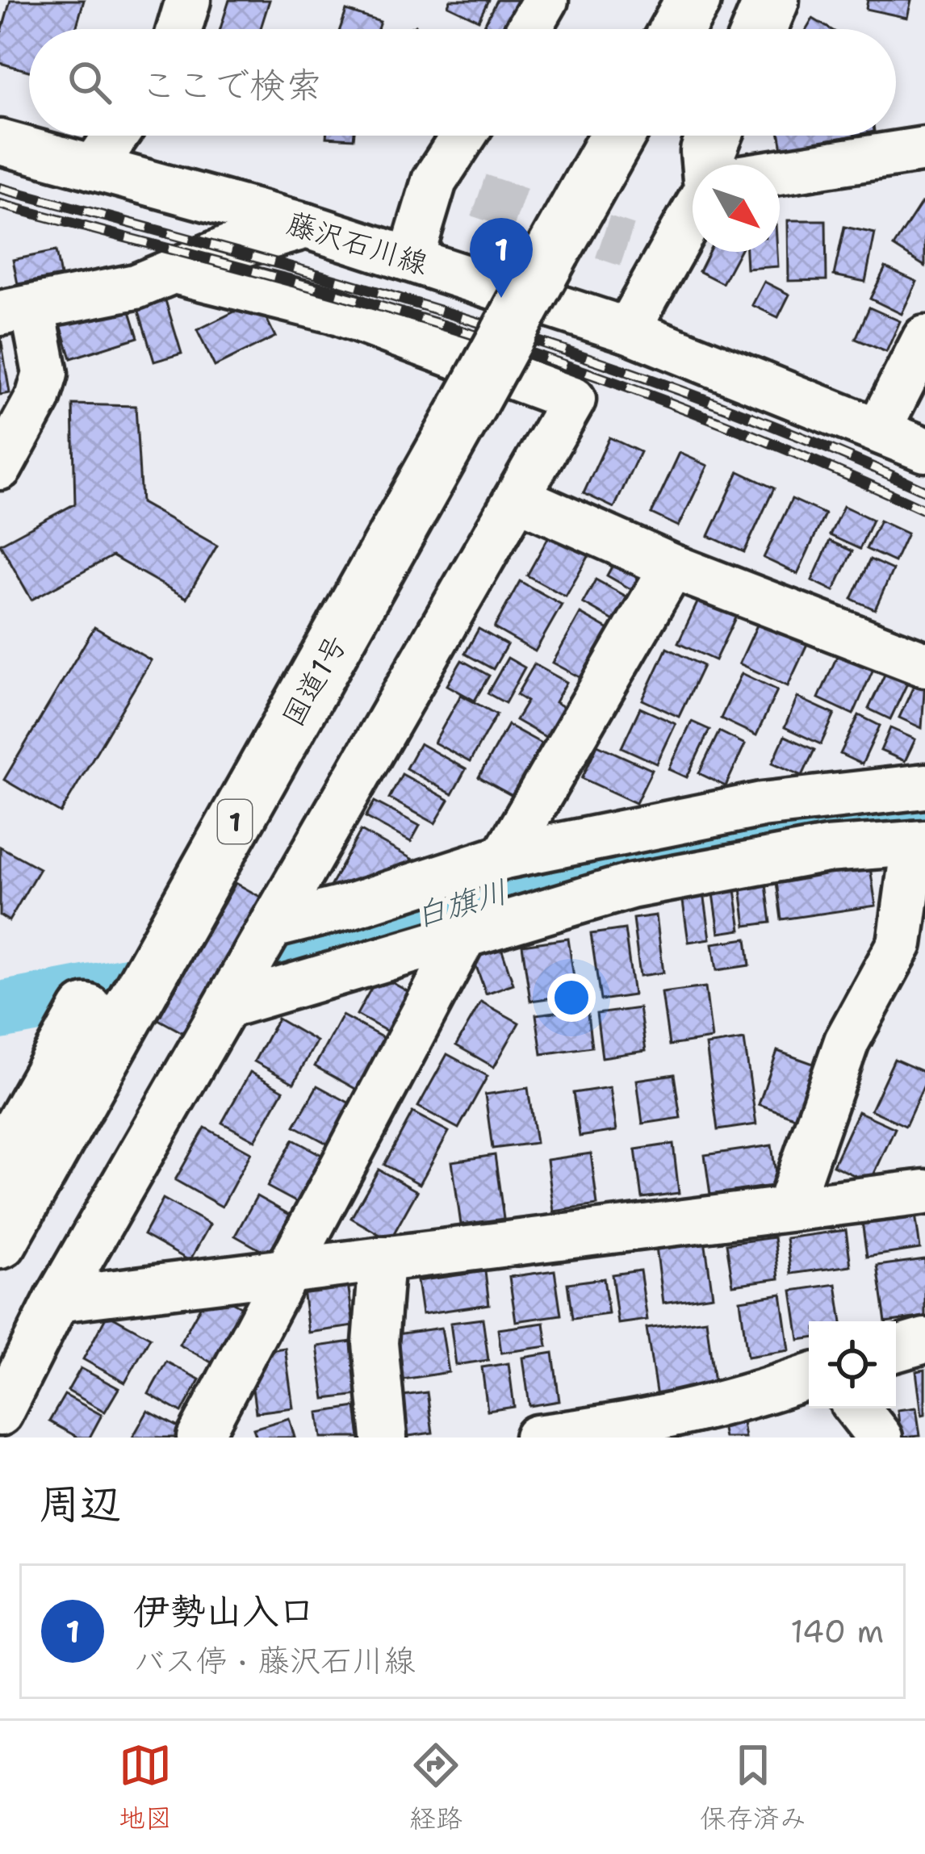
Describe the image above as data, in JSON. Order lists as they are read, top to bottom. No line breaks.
{"streets":{"highway":["国道1号","1"],"street":["藤沢石川線"]},"water":["白旗川"],"north":"bottom right","page":{"search":"ここで検索","pins":"1","heading":"周辺","list":[{"mark":"1","name":"伊勢山入口","note":"バス停 · 藤沢石川線","value":"140 m"}],"nav":["地図","経路","保存済み"]}}
